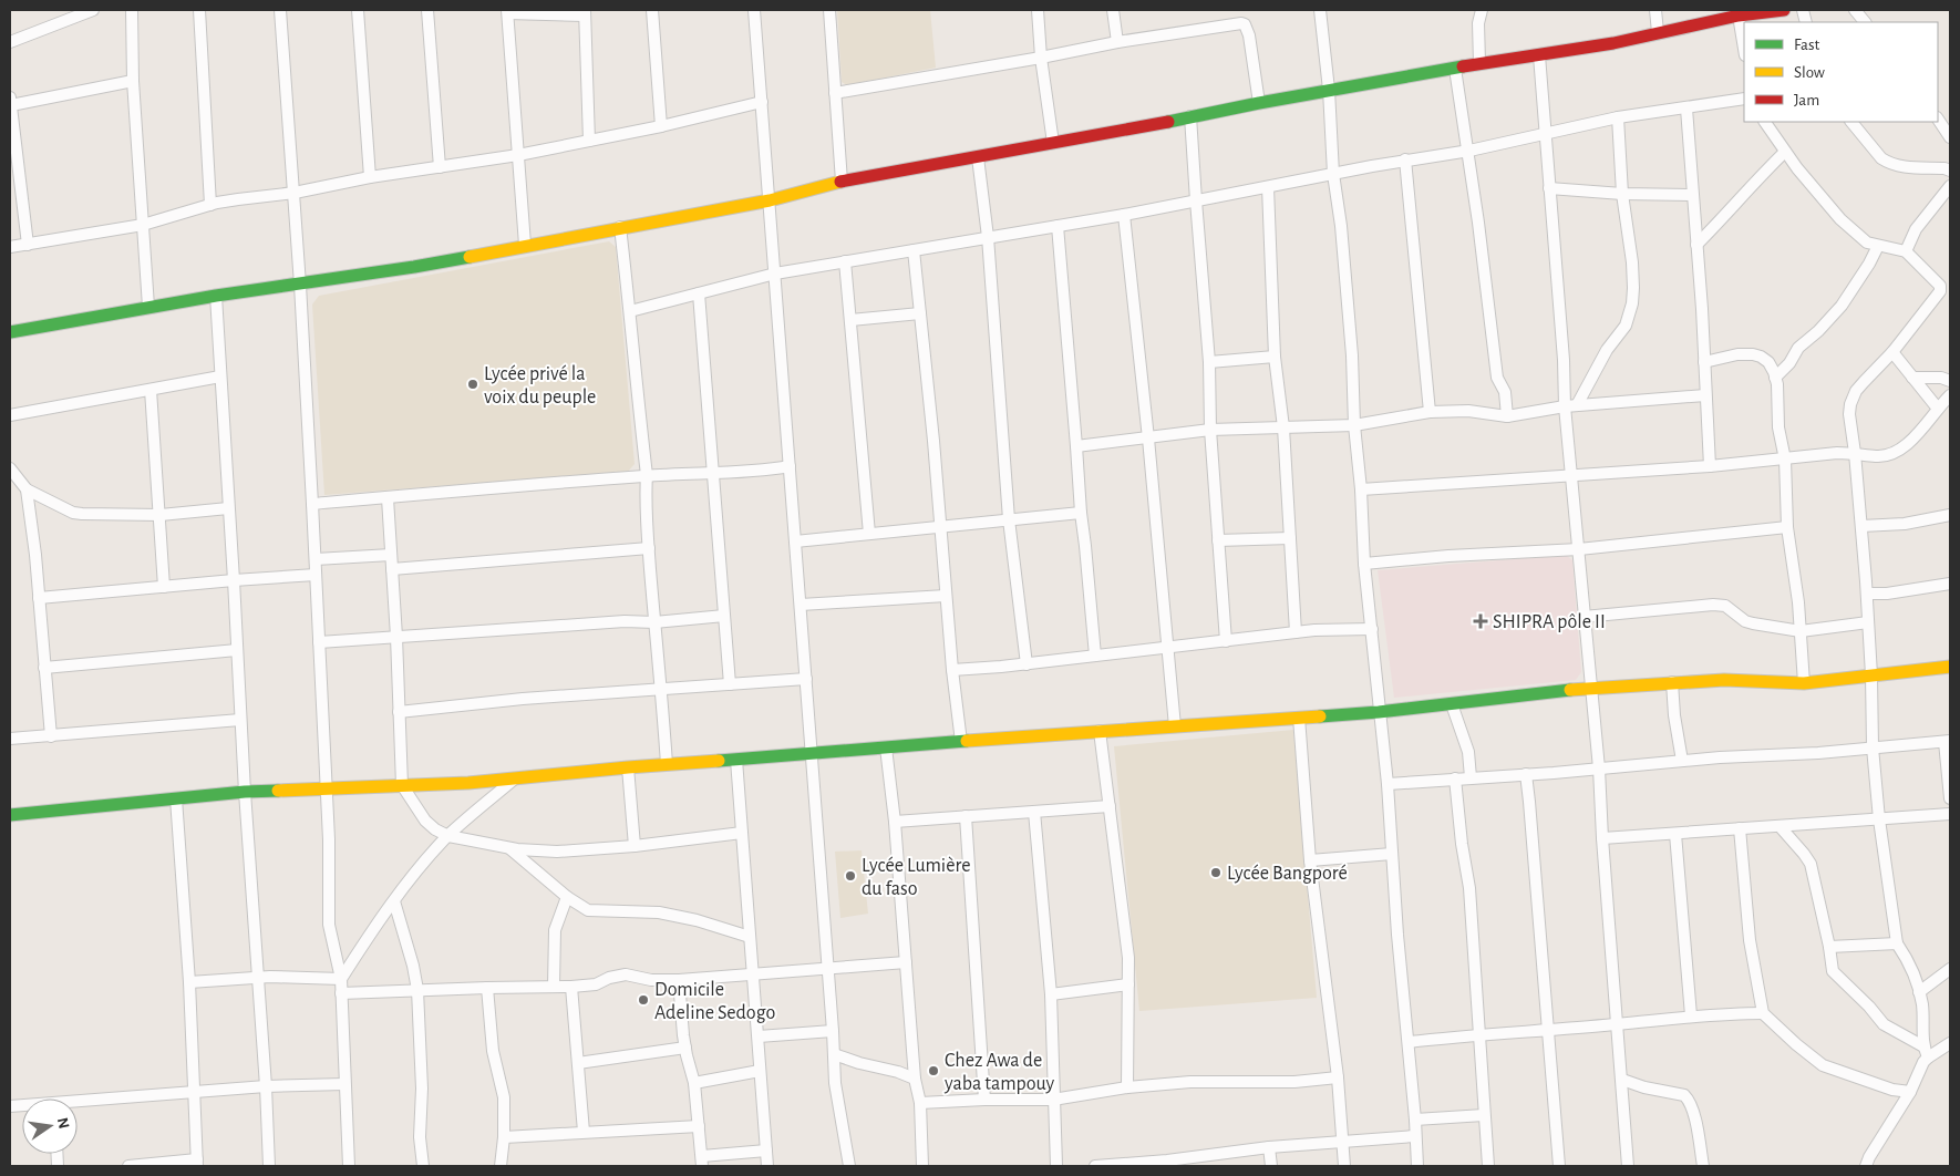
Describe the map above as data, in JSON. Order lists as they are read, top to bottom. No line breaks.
{"places":{"other":["Lycée privé la voix du peuple","Lycée Bangporé","Lycée Lumière du faso","Domicile Adeline Sedogo","Chez Awa de yaba tampouy"],"health":["SHIPRA pôle II"]},"legend":["Fast","Slow","Jam"],"north":"right"}
